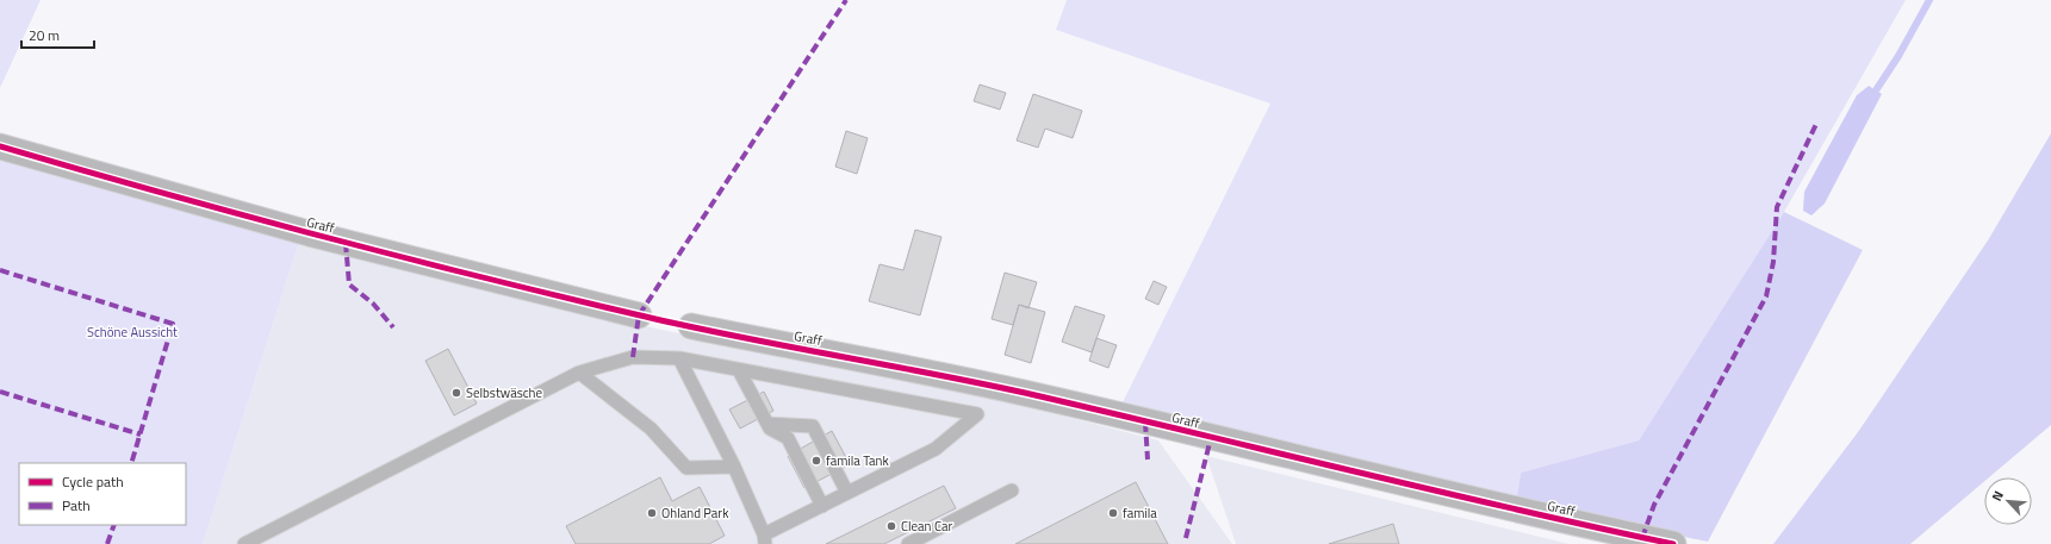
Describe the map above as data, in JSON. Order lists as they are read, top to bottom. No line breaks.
{"streets":{"street":["Graff"]},"parks":["Schöne Aussicht"],"places":["Selbstwäsche","famila Tank","Ohland Park","famila","Clean Car"],"legend":["Cycle path","Path"],"scale_bar":"20 m","north":"top left"}
